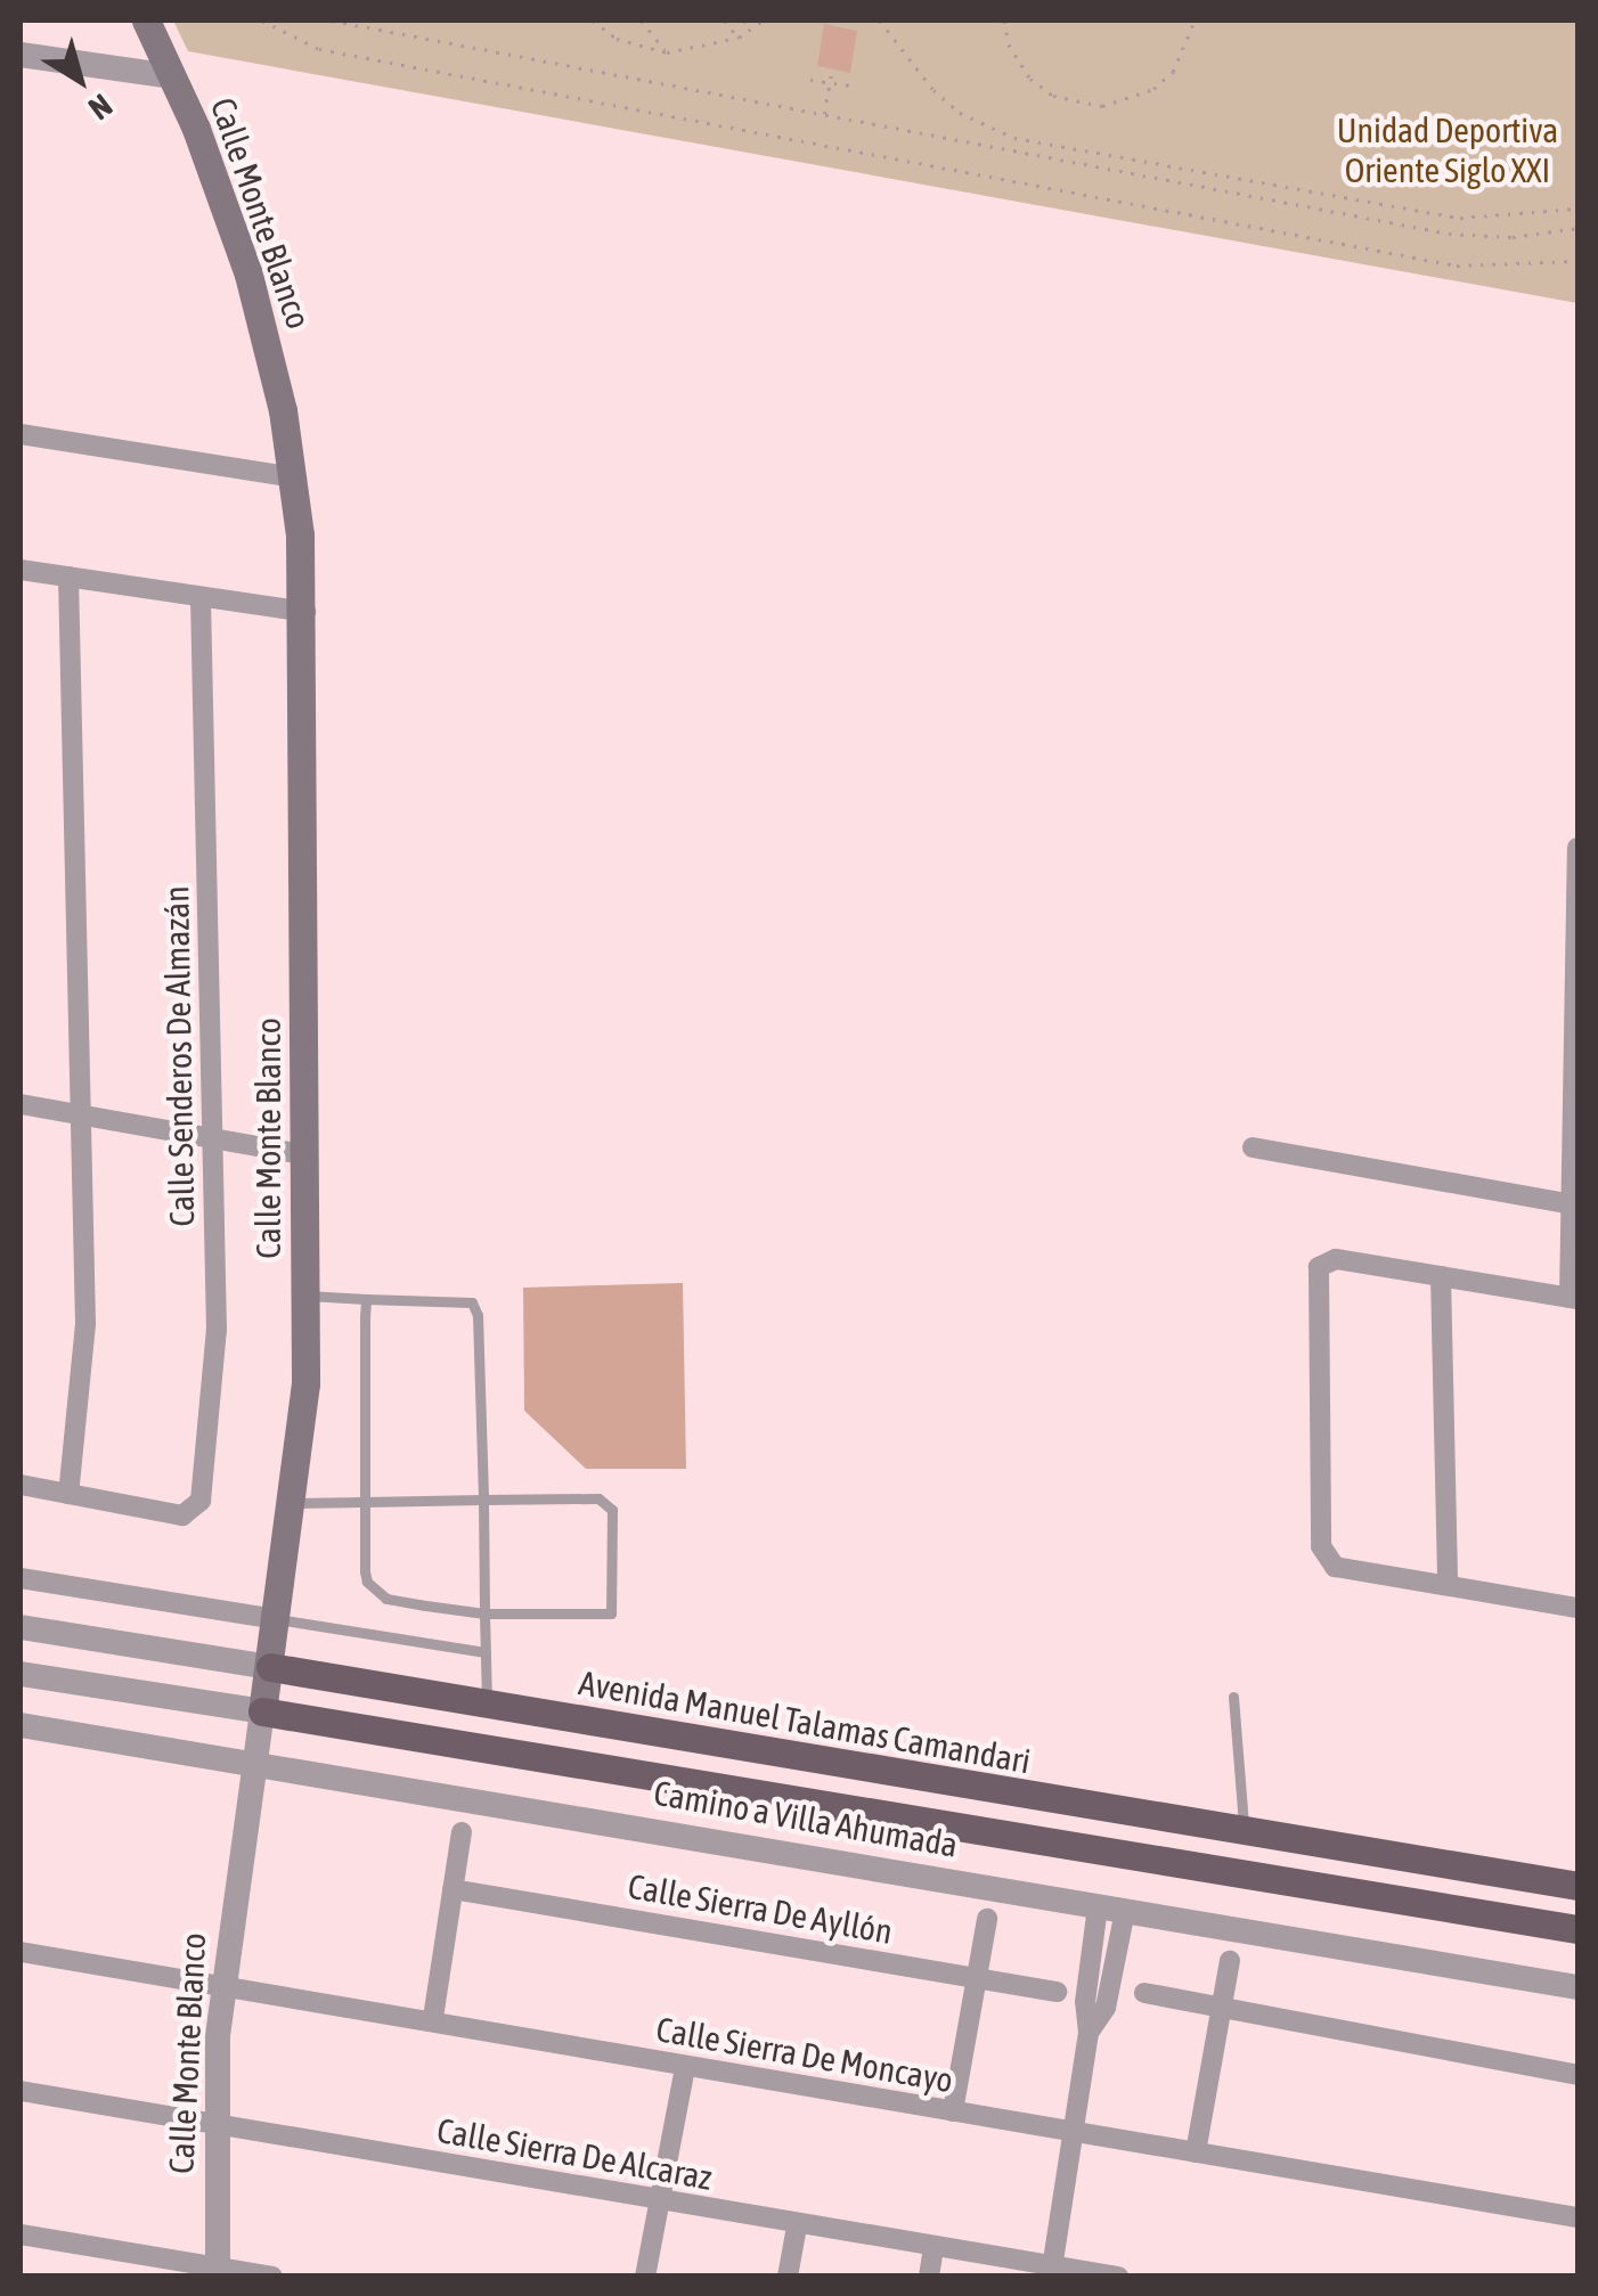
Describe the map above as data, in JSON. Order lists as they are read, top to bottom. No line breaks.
{"streets":{"main road":["Calle Monte Blanco","Avenida Manuel Talamas Camandari"],"street":["Calle Senderos De Almazán","Camino a Villa Ahumada","Calle Sierra De Ayllón","Calle Sierra De Moncayo","Calle Sierra De Alcaraz"]},"crossings":[["Calle Monte Blanco","Avenida Manuel Talamas Camandari"],["Calle Monte Blanco","Camino a Villa Ahumada"],["Calle Monte Blanco","Calle Sierra De Moncayo"],["Calle Monte Blanco","Calle Sierra De Alcaraz"]],"parks":["Unidad Deportiva Oriente Siglo XXI"],"north":"bottom right"}
